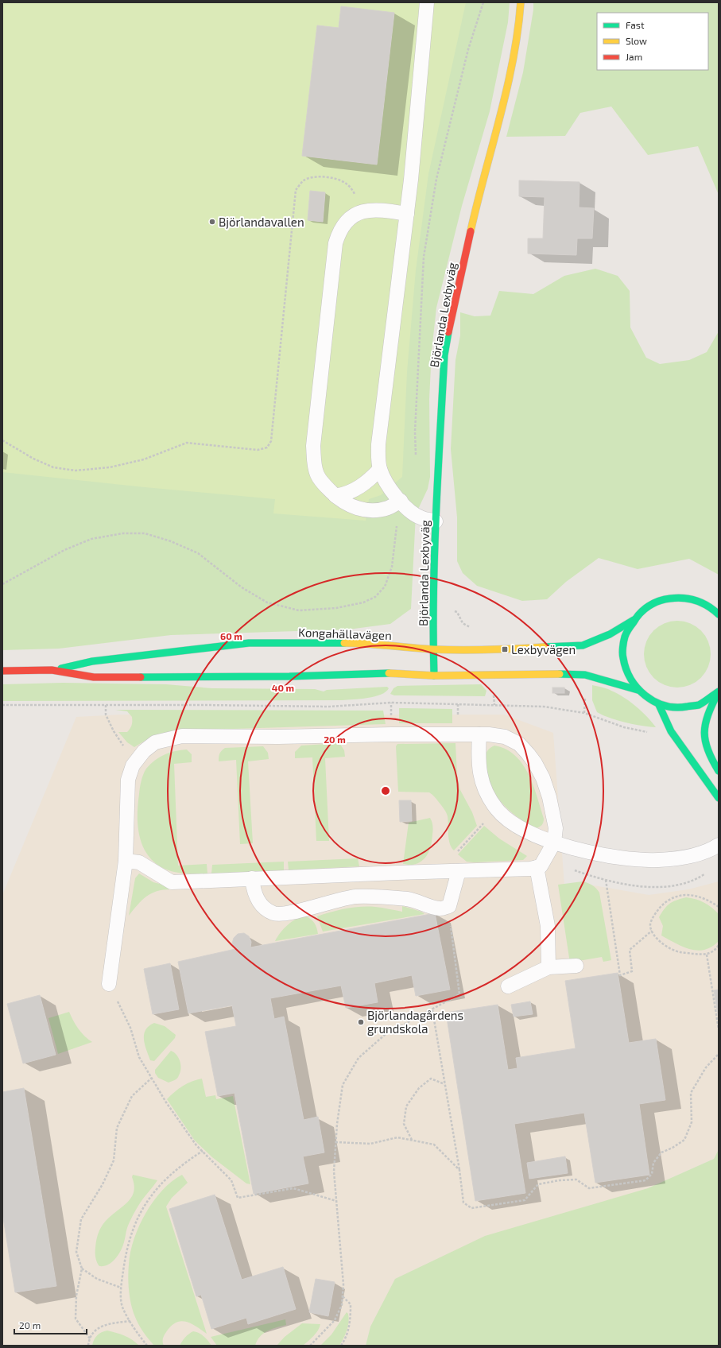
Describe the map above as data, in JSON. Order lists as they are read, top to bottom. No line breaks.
{"streets":{"street":["Björlanda Lexbyväg","Kongahällavägen"]},"crossings":[["Björlanda Lexbyväg","Kongahällavägen"]],"places":{"other":["Björlandavallen","Björlandagårdens grundskola"],"transit":["Lexbyvägen"]},"legend":["Fast","Slow","Jam"],"scale_bar":"20 m","rings":["60 m","40 m","20 m"]}
